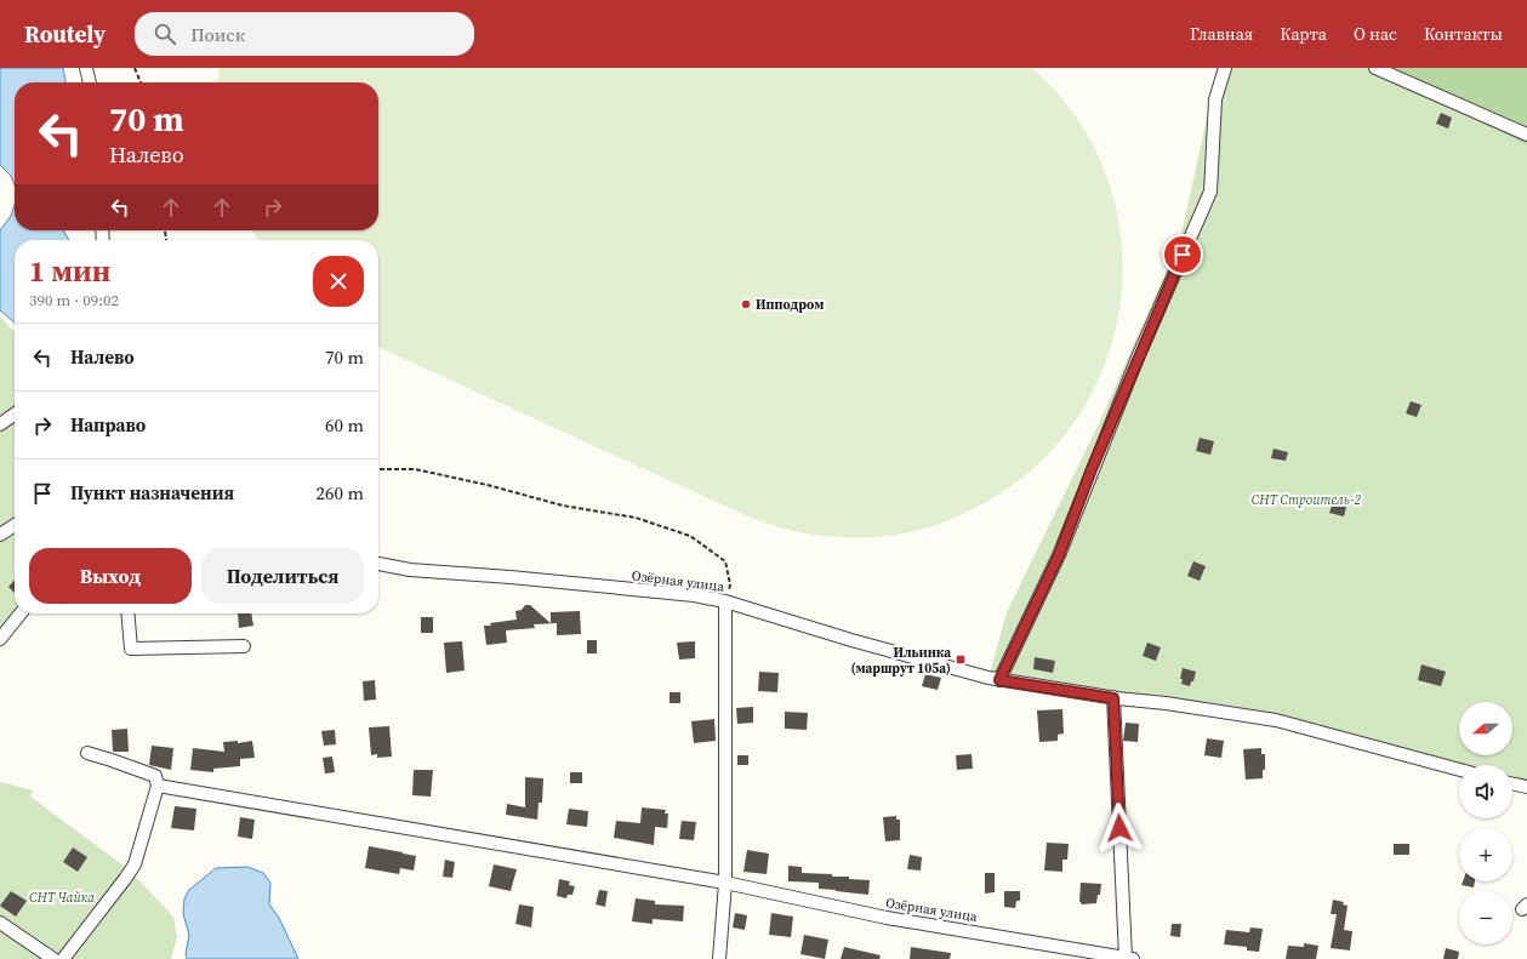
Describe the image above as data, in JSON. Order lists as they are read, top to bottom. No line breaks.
{"streets":{"street":["Озёрная улица"]},"parks":["СНТ Строитель-2","СНТ Чайка"],"places":{"other":["Ипподром"],"transit":["Ильинка (маршрут 105а)"]},"north":"left","page":{"header":"Routely","search":"Поиск","nav":["Главная","Карта","О нас","Контакты"],"turn":["70 m","Налево"],"heading":["1 мин","390 m · 09:02"],"list":[{"name":"Налево","value":"70 m"},{"name":"Направо","value":"60 m"},{"name":"Пункт назначения","value":"260 m"}],"buttons":["Выход","Поделиться"],"map_buttons":["+","−"]}}
